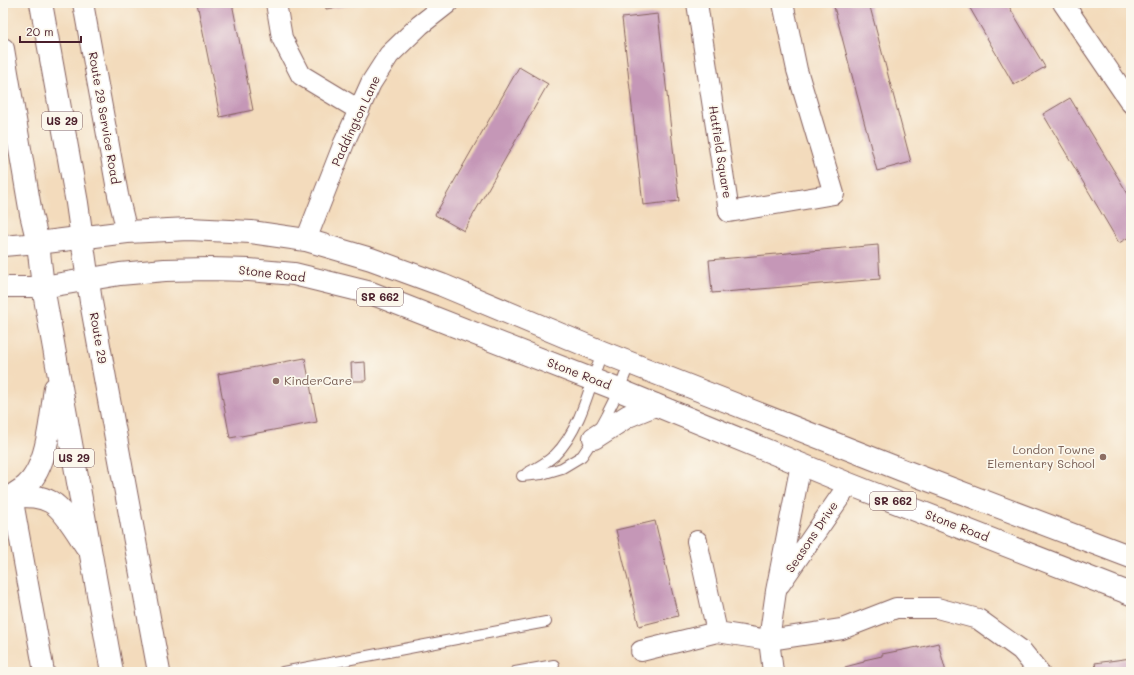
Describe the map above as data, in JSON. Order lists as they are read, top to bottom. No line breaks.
{"streets":{"main road":["US 29","Stone Road","SR 662","Route 29"],"street":["Route 29 Service Road","Paddington Lane","Hatfield Square","Seasons Drive"]},"crossings":[["Route 29 Service Road","SR 662"],["US 29","Stone Road"],["US 29","SR 662"],["Paddington Lane","SR 662"],["Stone Road","Route 29"],["Stone Road","Seasons Drive"],["SR 662","Route 29"]],"places":["KinderCare","London Towne Elementary School"],"scale_bar":"20 m"}
